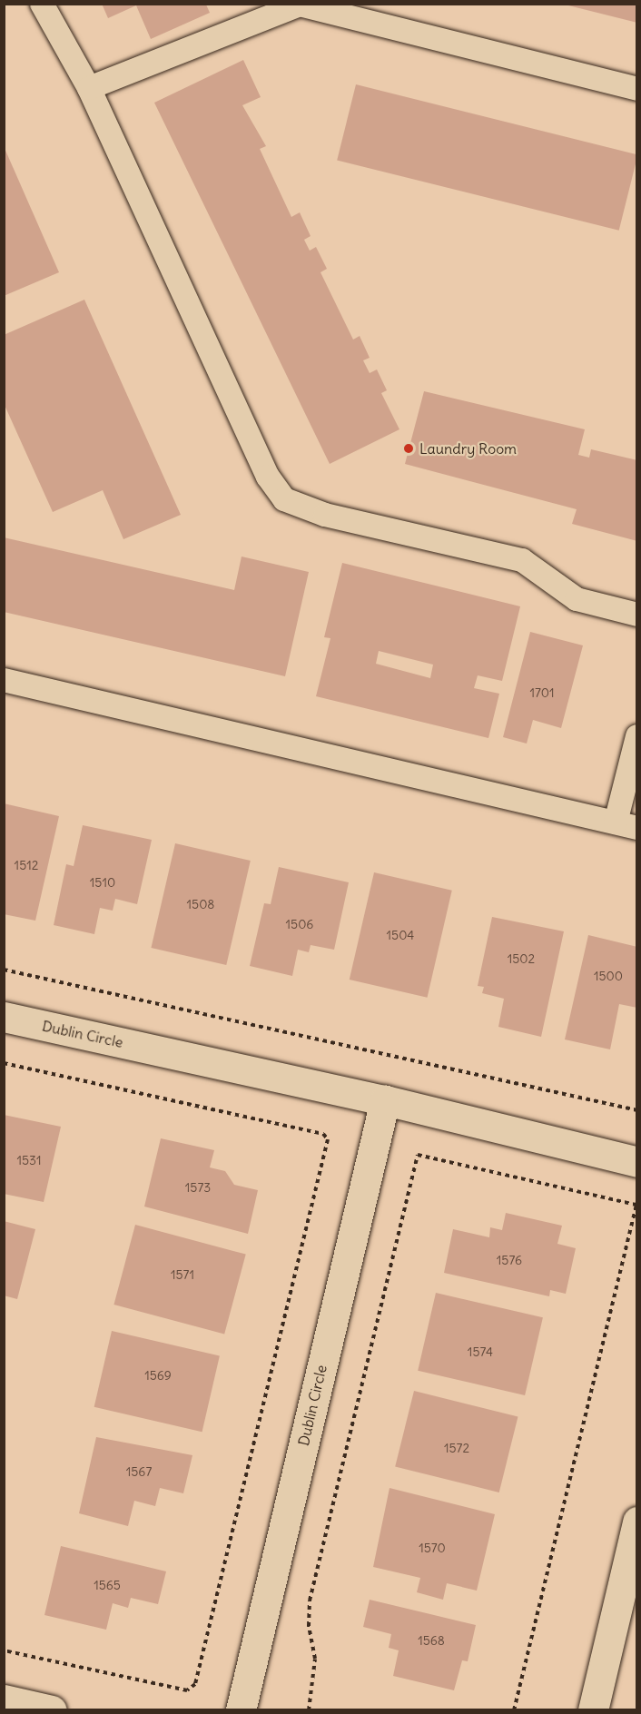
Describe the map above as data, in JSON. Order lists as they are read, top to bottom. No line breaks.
{"streets":{"street":["Dublin Circle"]},"places":["Laundry Room"],"house_numbers":["1701","1512","1510","1508","1506","1504","1502","1500","1531","1573","1576","1571","1574","1569","1572","1567","1570","1565","1568"]}
